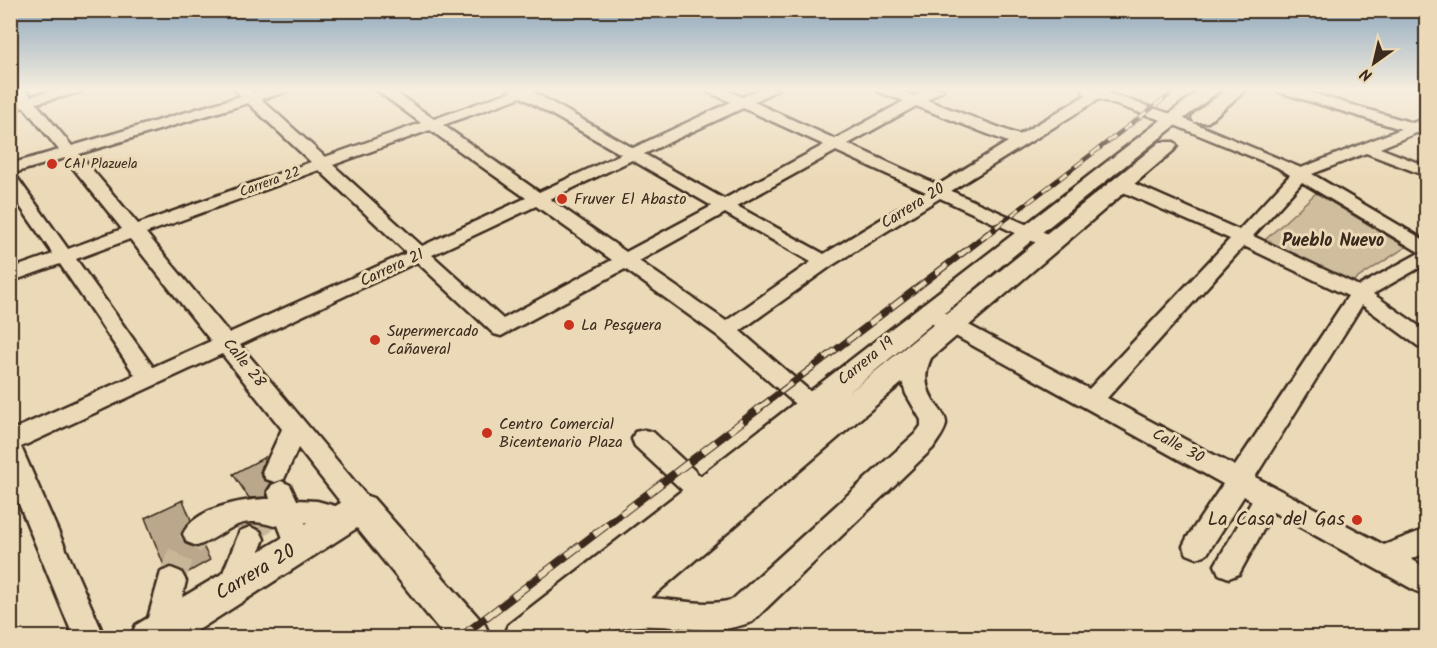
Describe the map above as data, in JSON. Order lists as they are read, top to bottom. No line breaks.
{"streets":{"main road":["Carrera 20","Carrera 19","Calle 28"],"street":["Carrera 22","Carrera 21","Calle 30"]},"crossings":[["Carrera 22","Calle 28"],["Carrera 20","Calle 28"],["Carrera 21","Calle 28"],["Carrera 19","Calle 30"]],"districts":["Pueblo Nuevo"],"places":["CAI Plazuela","Fruver El Abasto","La Pesquera","Supermercado Cañaveral","Centro Comercial Bicentenario Plaza","La Casa del Gas"],"north":"bottom left"}
